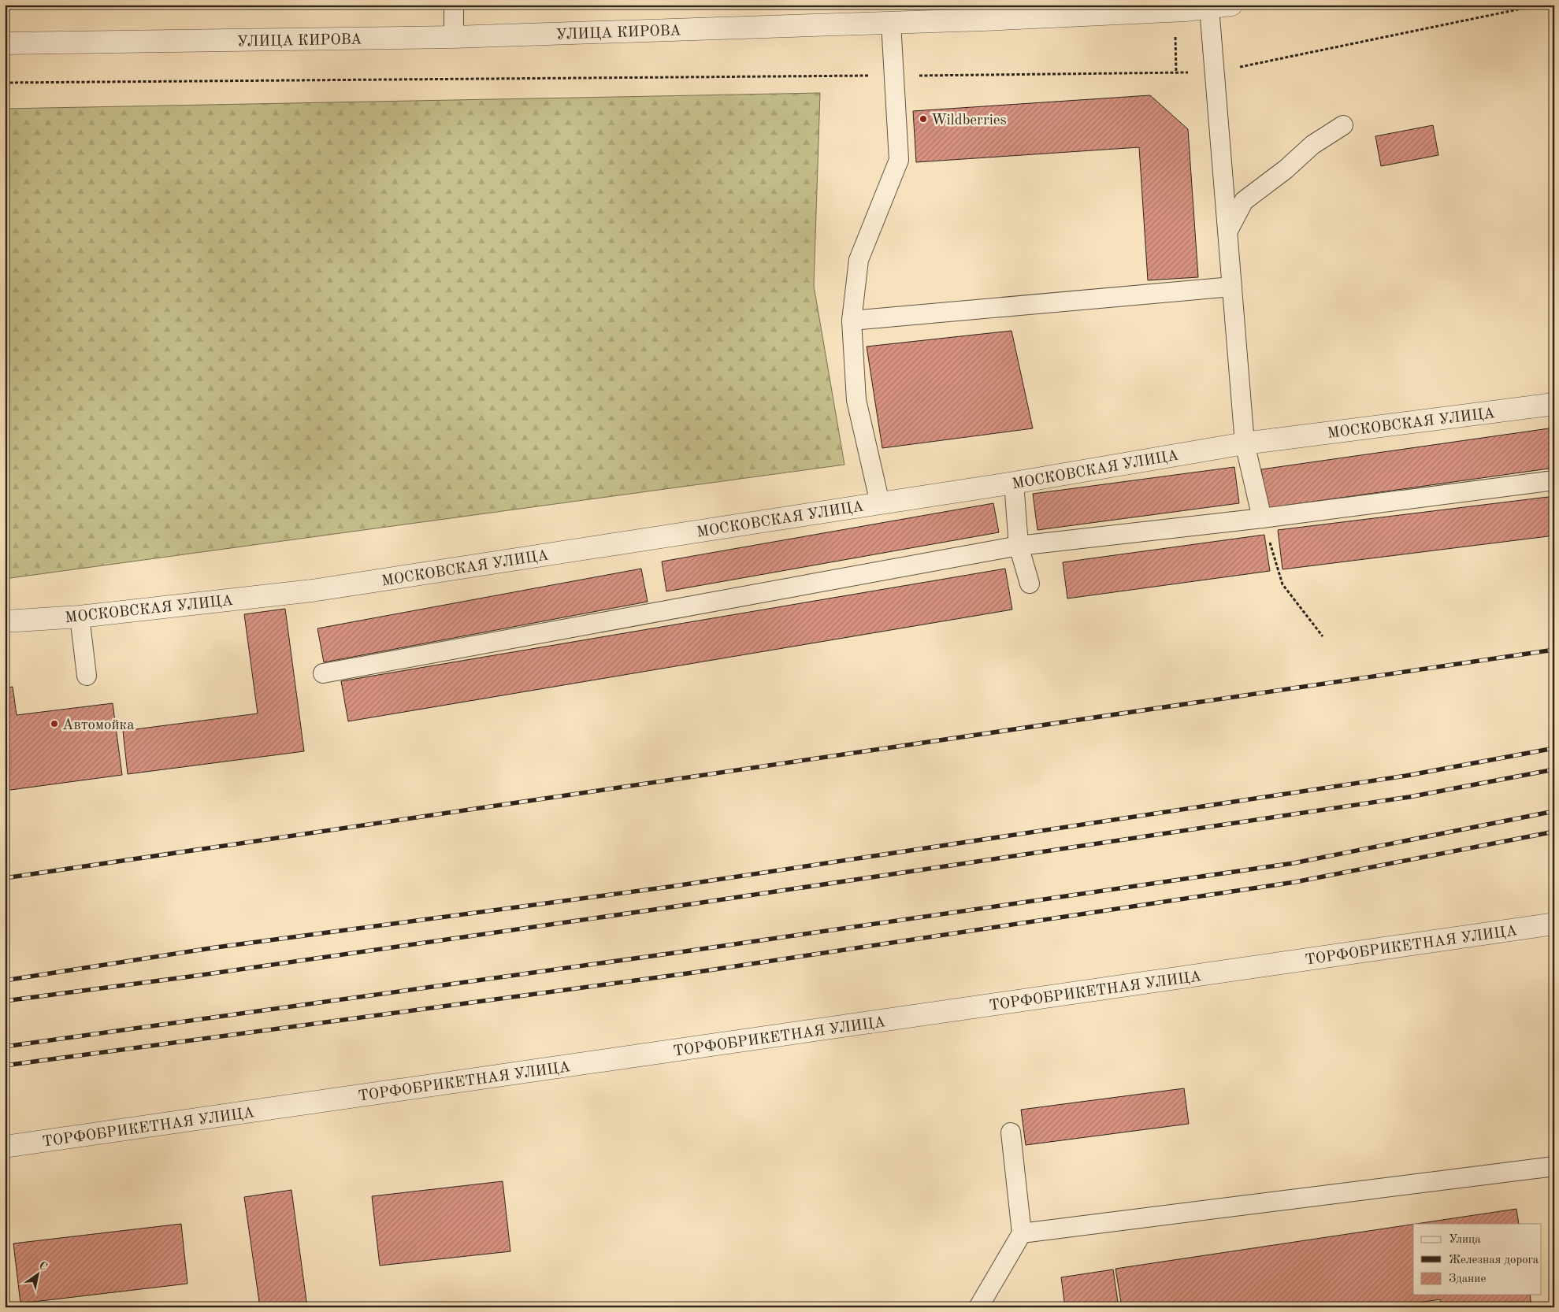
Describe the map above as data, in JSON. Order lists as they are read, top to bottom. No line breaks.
{"streets":{"street":["УЛИЦА КИРОВА","МОСКОВСКАЯ УЛИЦА","ТОРФОБРИКЕТНАЯ УЛИЦА"]},"places":["Wildberries","Автомойка"],"legend":["Улица","Железная дорога","Здание"],"north":"top right"}
